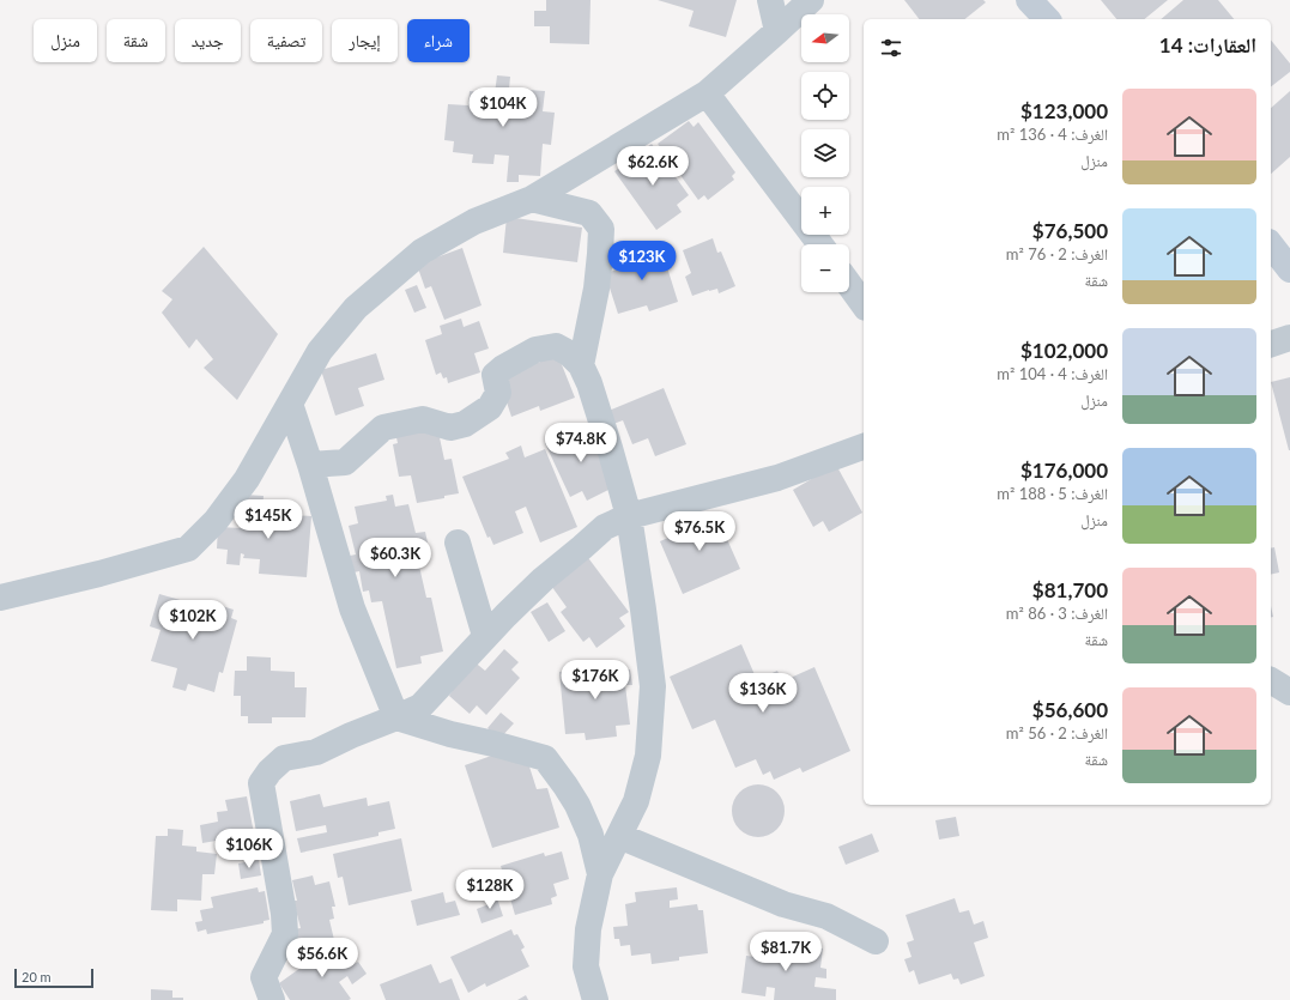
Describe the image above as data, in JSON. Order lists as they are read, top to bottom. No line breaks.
{"scale_bar":"20 m","north":"left","page":{"map_buttons":["+","−"],"chip":["شراء","إيجار","تصفية","جديد","شقة","منزل"],"heading":"العقارات: 14","list":[{"name":"$123,000","note":"الغرف: 4 · 136 m² · منزل"},{"name":"$76,500","note":"الغرف: 2 · 76 m² · شقة"},{"name":"$102,000","note":"الغرف: 4 · 104 m² · منزل"},{"name":"$176,000","note":"الغرف: 5 · 188 m² · منزل"},{"name":"$81,700","note":"الغرف: 3 · 86 m² · شقة"},{"name":"$56,600","note":"الغرف: 2 · 56 m² · شقة"}],"price":["$104K","$62.6K","$123K","$74.8K","$145K","$76.5K","$60.3K","$102K","$176K","$136K","$106K","$128K","$81.7K","$56.6K"],"scale":"20 m"}}
